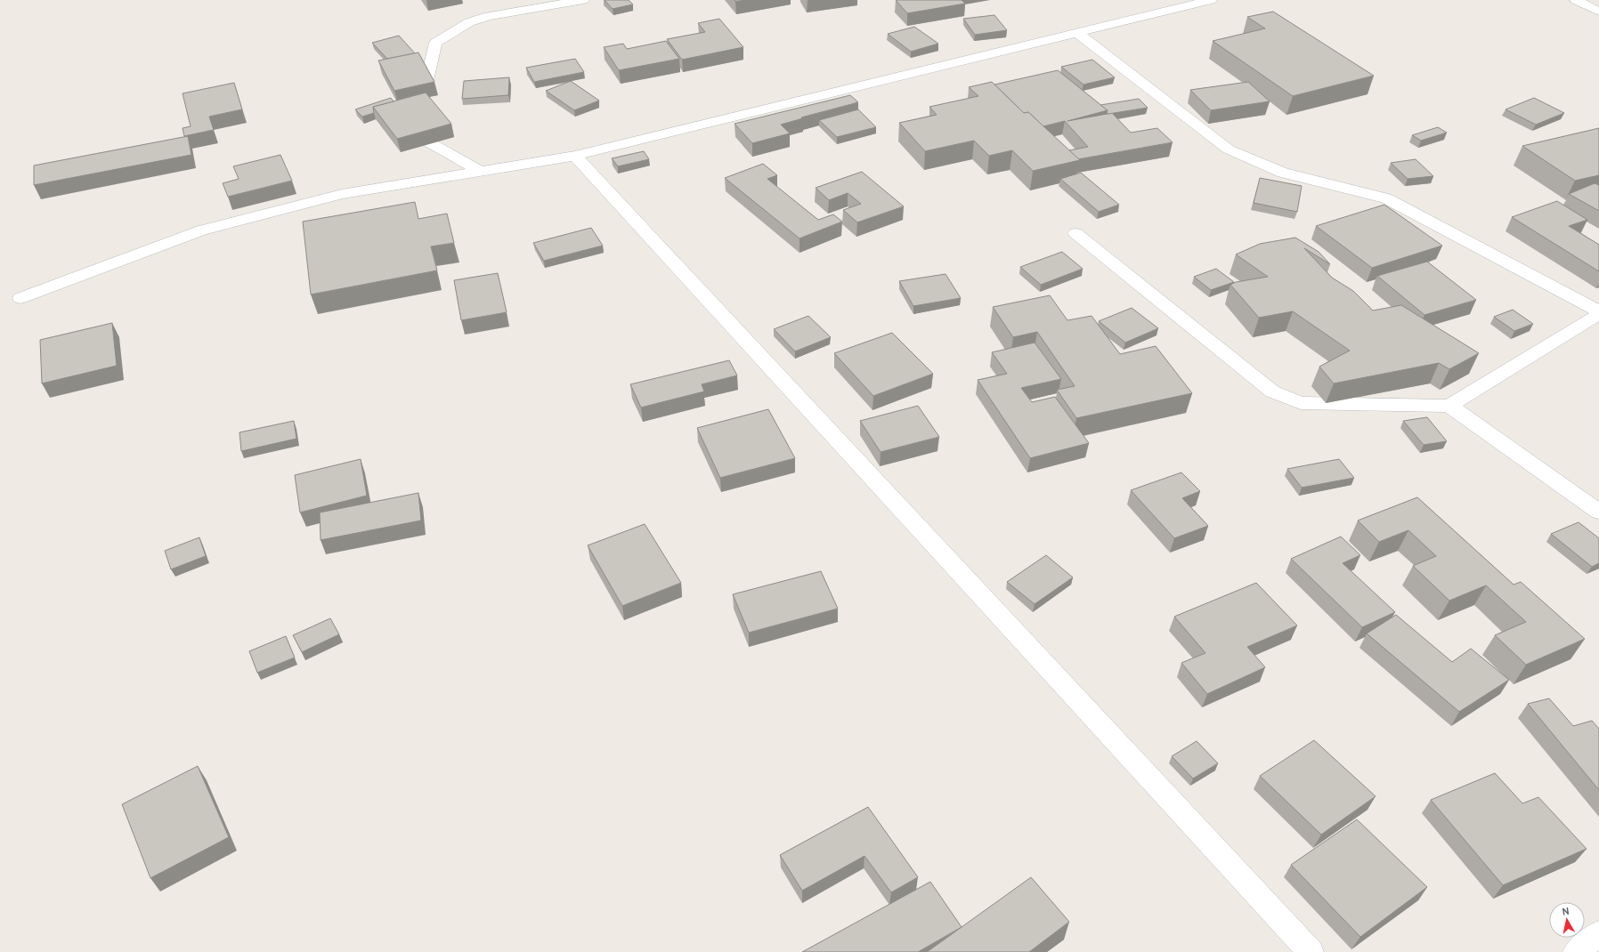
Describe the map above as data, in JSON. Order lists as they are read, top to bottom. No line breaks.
{"north":"top"}
